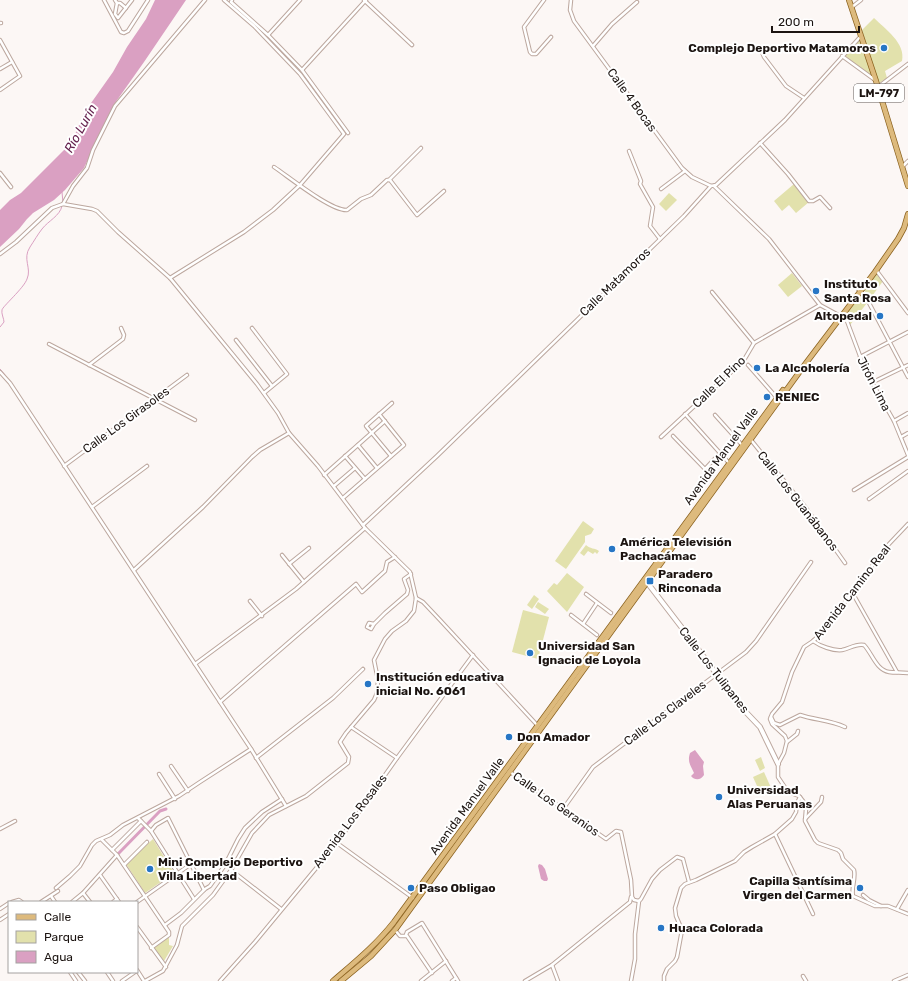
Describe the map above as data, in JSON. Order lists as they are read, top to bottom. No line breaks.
{"streets":{"main road":["LM-797","Avenida Manuel Valle"],"street":["Calle 4 Bocas","Calle Matamoros","Calle El Pino","Jirón Lima","Calle Los Girasoles","Calle Los Guanábanos","Avenida Camino Real","Calle Los Tulipanes","Calle Los Claveles","Calle Los Geranios","Avenida Los Rosales"]},"crossings":[["LM-797","Calle Matamoros"],["Calle 4 Bocas","Calle Matamoros"],["Calle 4 Bocas","Calle El Pino"],["Calle 4 Bocas","Jirón Lima"],["Calle 4 Bocas","Avenida Manuel Valle"],["Jirón Lima","Avenida Manuel Valle"],["Avenida Manuel Valle","Calle Los Guanábanos"],["Avenida Manuel Valle","Calle Los Tulipanes"],["Avenida Manuel Valle","Calle Los Geranios"],["Calle Los Tulipanes","Calle Los Claveles"],["Calle Los Claveles","Calle Los Geranios"]],"water":["Río Lurín"],"places":{"other":["Complejo Deportivo Matamoros","Instituto Santa Rosa","Altopedal","La Alcoholería","RENIEC","América Televisión Pachacámac","Universidad San Ignacio de Loyola","Institución educativa inicial No. 6061","Don Amador","Universidad Alas Peruanas","Mini Complejo Deportivo Villa Libertad","Paso Obligao","Capilla Santísima Virgen del Carmen","Huaca Colorada"],"transit":["Paradero Rinconada"]},"legend":["Calle","Parque","Agua"],"scale_bar":"200 m"}
